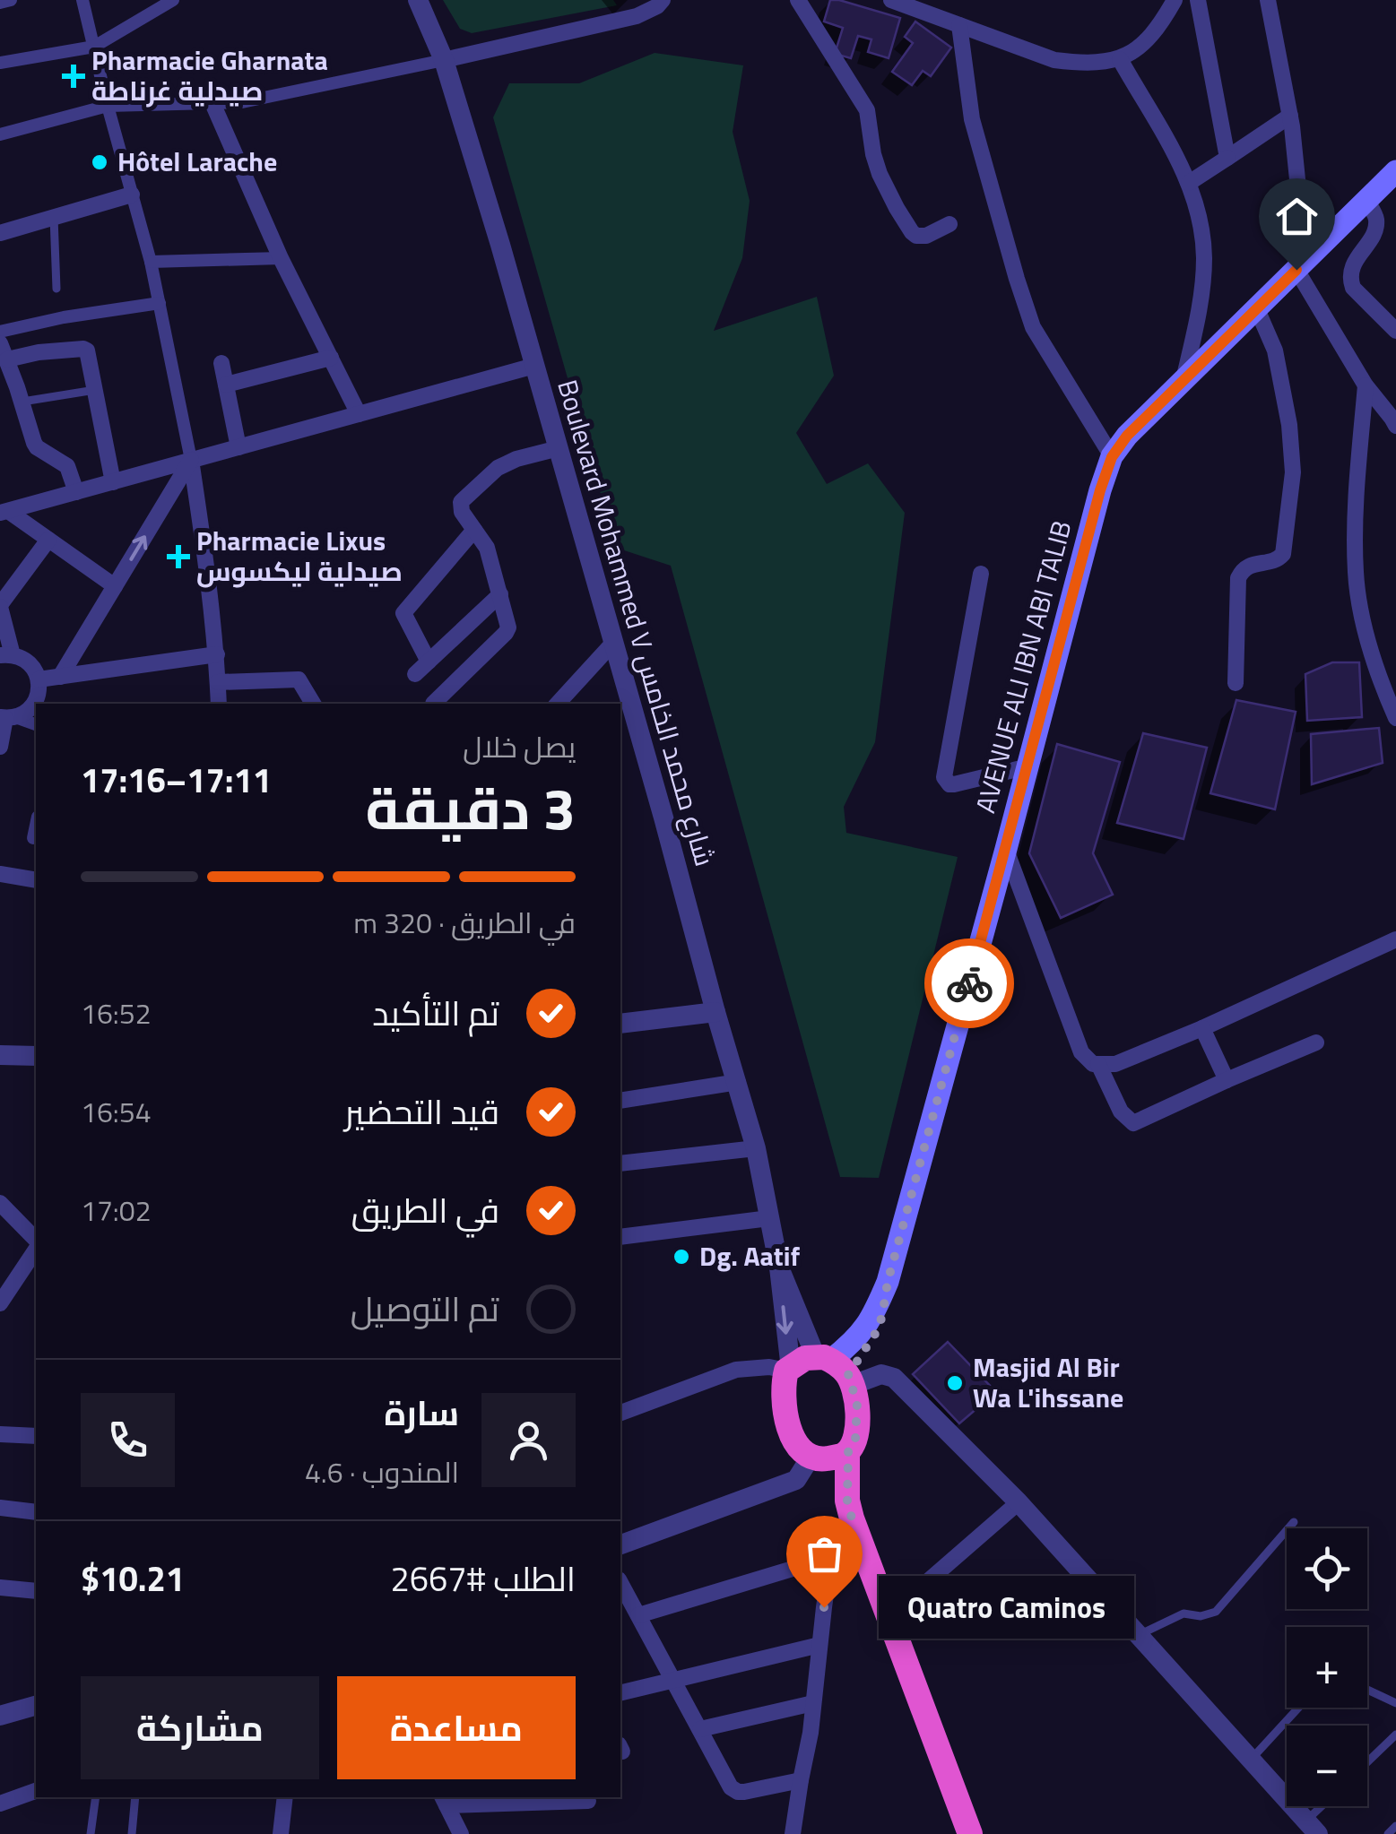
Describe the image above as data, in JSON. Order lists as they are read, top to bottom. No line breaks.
{"streets":{"main road":["AVENUE ALI IBN ABI TALIB"],"street":["Boulevard Mohammed V شارع محمد الخامس"]},"crossings":[["Boulevard Mohammed V شارع محمد الخامس","AVENUE ALI IBN ABI TALIB"]],"places":{"health":["Pharmacie Gharnata صيدلية غرناطة","Pharmacie Lixus صيدلية ليكسوس"],"other":["Hôtel Larache","Dg. Aatif","Masjid Al Bir Wa L'ihssane","Quatro Caminos"]},"page":{"heading":["3 دقيقة","يصل خلال","17:11–17:16"],"panel":["سارة","المندوب · 4.6","الطلب #2667","$10.21"],"bar":"في الطريق · 320 m","list":[["تم التأكيد","16:52"],["قيد التحضير","16:54"],["في الطريق","17:02"],"تم التوصيل"],"map_buttons":["+","−"],"bubble":"Quatro Caminos","buttons":["مساعدة","مشاركة"]}}
